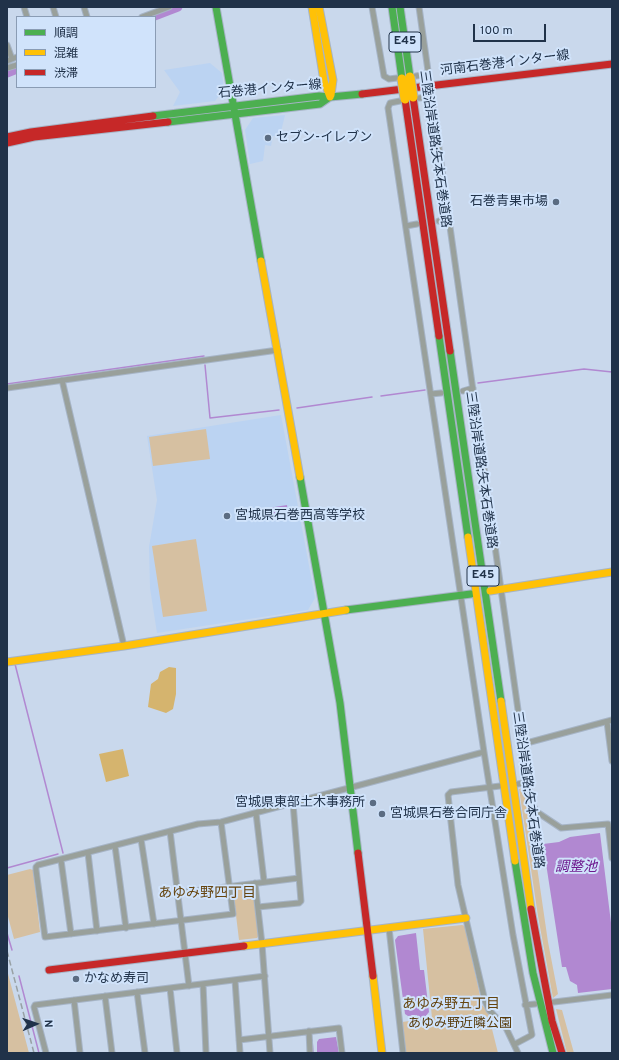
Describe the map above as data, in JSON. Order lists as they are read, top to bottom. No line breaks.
{"streets":{"main road":["E45","河南石巻港インター線","石巻港インター線","三陸沿岸道路;矢本石巻道路"]},"crossings":[["河南石巻港インター線","石巻港インター線"]],"districts":["あゆみ野四丁目","あゆみ野五丁目"],"water":["調整池"],"parks":["あゆみ野近隣公園"],"places":["セブン-イレブン","石巻青果市場","宮城県石巻西高等学校","宮城県東部土木事務所","宮城県石巻合同庁舎","かなめ寿司"],"legend":["順調","混雑","渋滞"],"scale_bar":"100 m","north":"right"}
